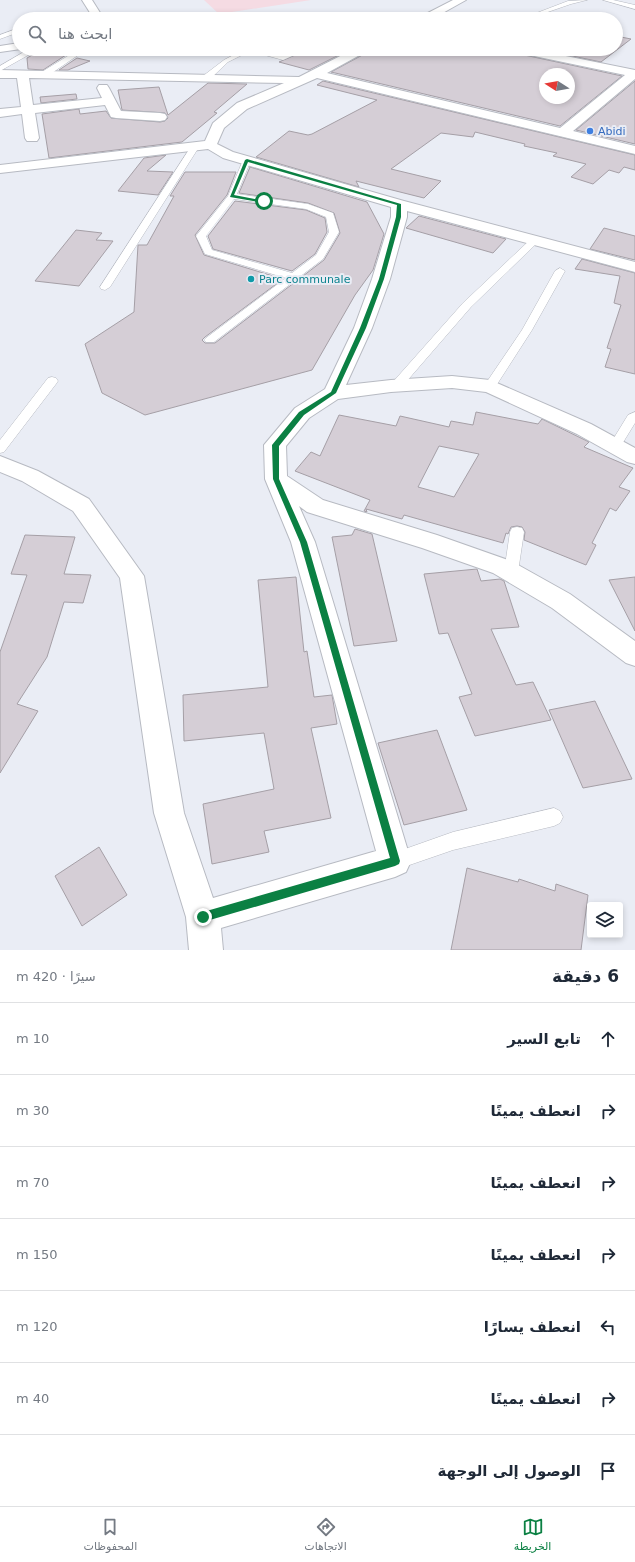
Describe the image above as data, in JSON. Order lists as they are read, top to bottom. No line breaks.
{"places":["Abidi","Parc communale"],"north":"left","page":{"search":"ابحث هنا","heading":["6 دقيقة","سيرًا · 420 m"],"list":[["تابع السير","10 m"],["انعطف يمينًا","30 m"],["انعطف يمينًا","70 m"],["انعطف يمينًا","150 m"],["انعطف يسارًا","120 m"],["انعطف يمينًا","40 m"],"الوصول إلى الوجهة"],"nav":["الخريطة","الاتجاهات","المحفوظات"]}}
